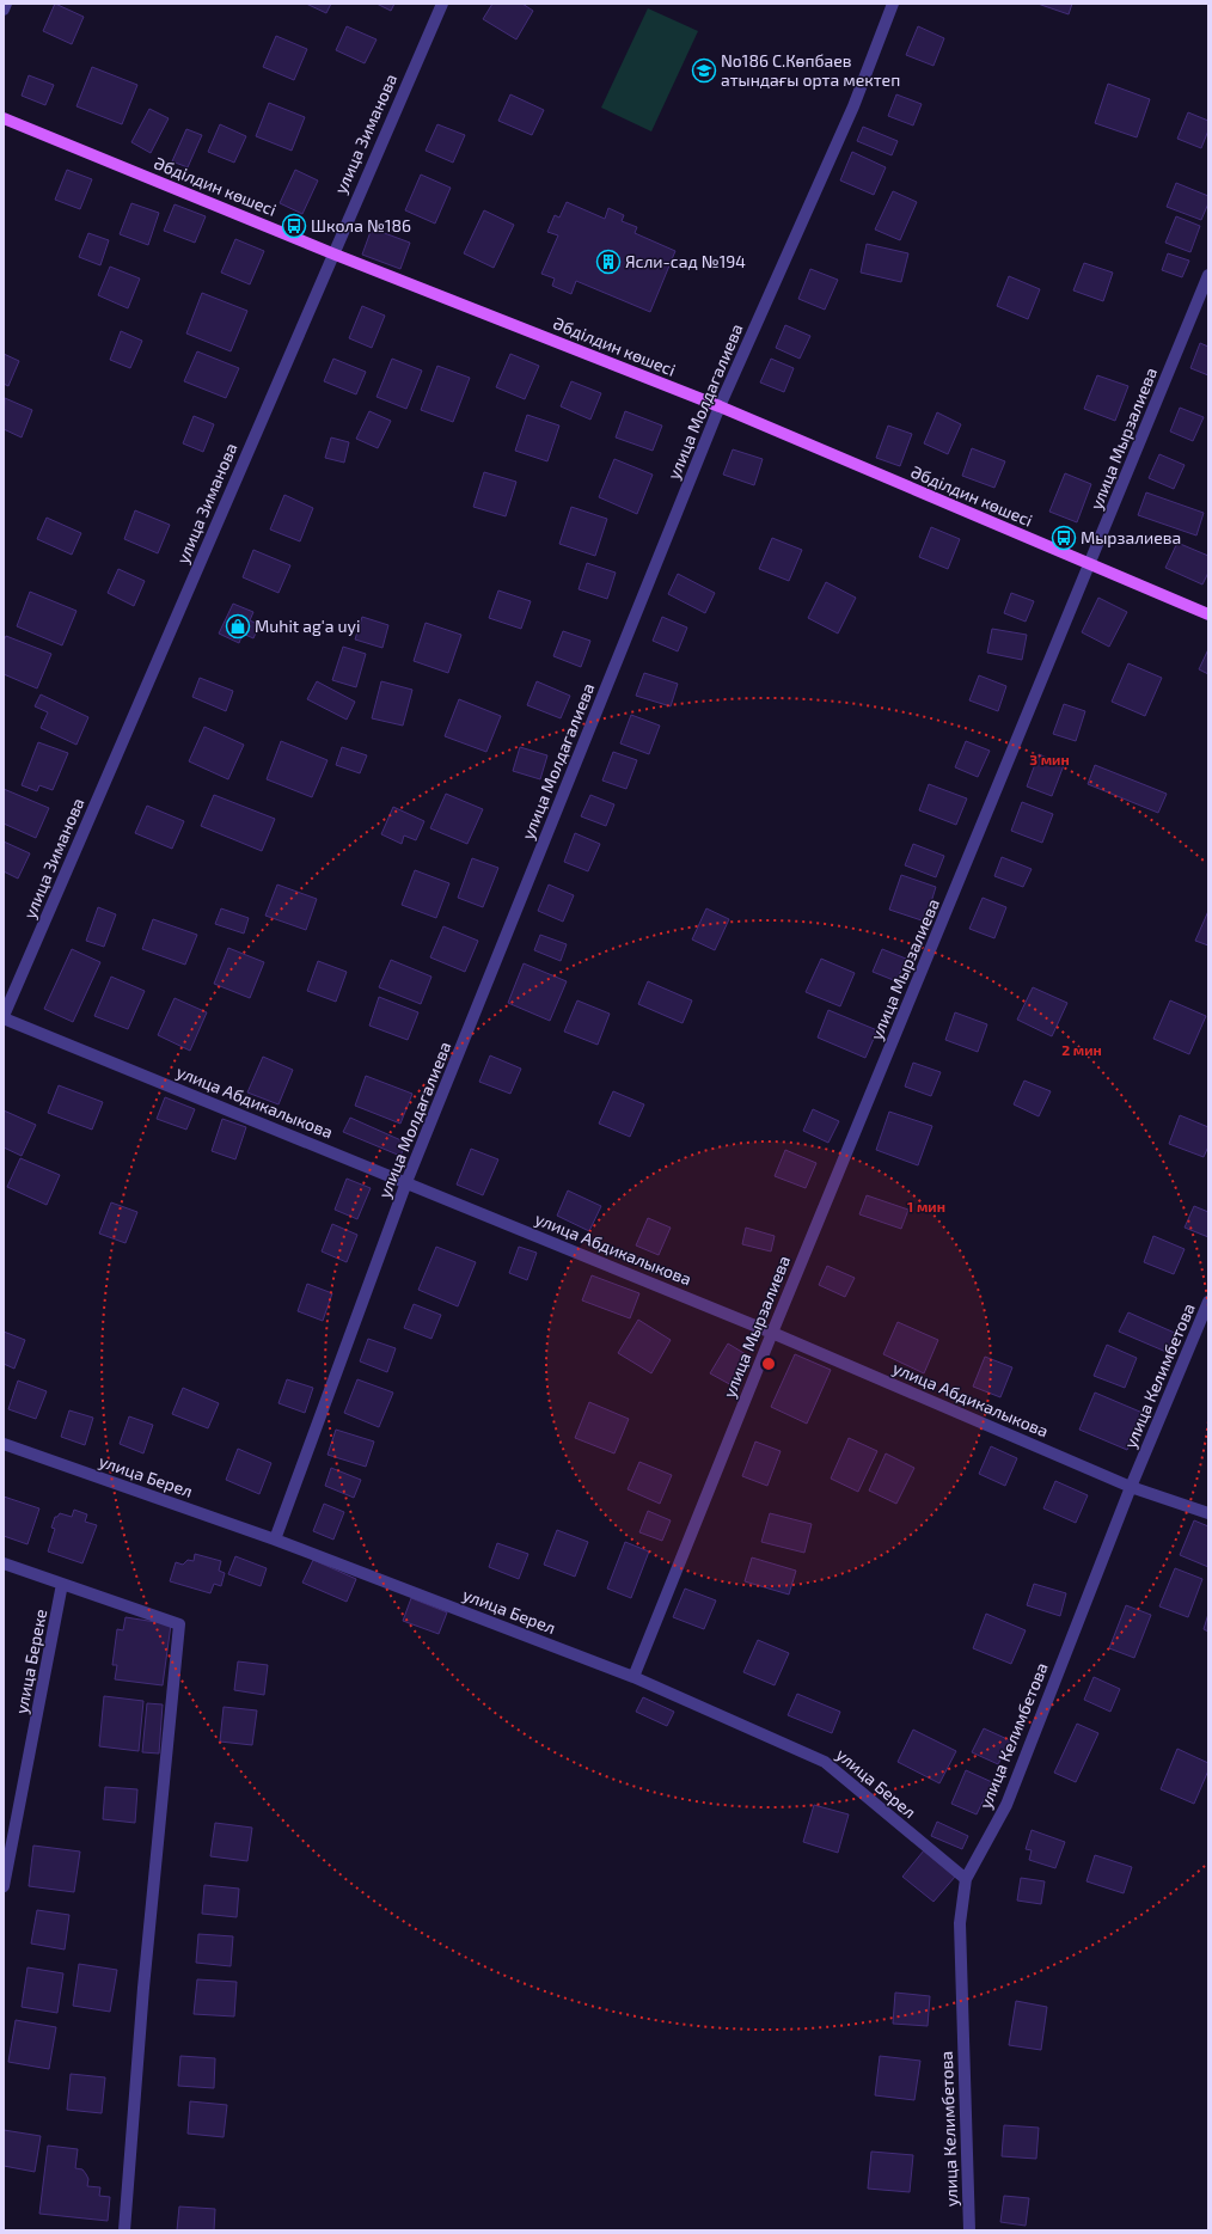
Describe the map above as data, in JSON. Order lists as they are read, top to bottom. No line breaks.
{"streets":{"main road":["Әбділдин көшесі"],"street":["улица Зиманова","улица Молдагалиева","улица Мырзалиева","улица Абдикалыкова","улица Келимбетова","улица Берел","улица Береке"]},"crossings":[["улица Зиманова","Әбділдин көшесі"],["улица Зиманова","улица Абдикалыкова"],["Әбділдин көшесі","улица Молдагалиева"],["Әбділдин көшесі","улица Мырзалиева"],["улица Молдагалиева","улица Абдикалыкова"],["улица Молдагалиева","улица Берел"],["улица Мырзалиева","улица Абдикалыкова"],["улица Мырзалиева","улица Берел"],["улица Абдикалыкова","улица Келимбетова"],["улица Келимбетова","улица Берел"]],"places":{"school or university":["No186 С.Көпбаев атындағы орта мектеп"],"bus stop":["Школа №186","Мырзалиева"],"building":["Ясли-сад №194"],"shop":["Muhit ag'a uyi"]},"rings":["3 мин","2 мин","1 мин"]}
